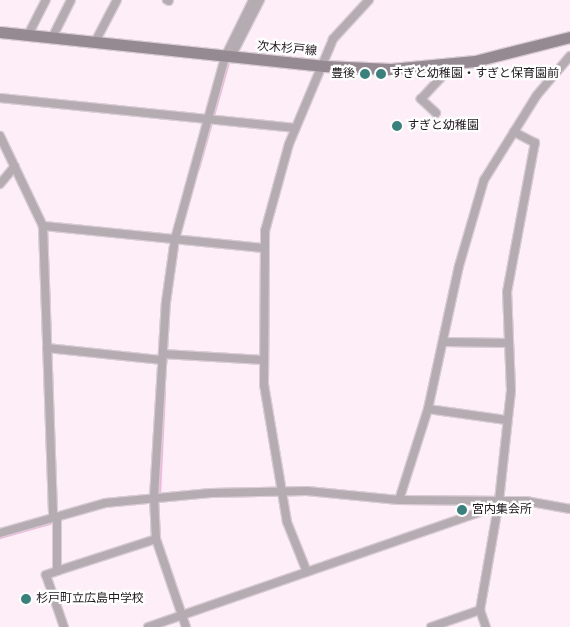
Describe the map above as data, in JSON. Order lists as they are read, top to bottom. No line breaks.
{"streets":{"main road":["次木杉戸線"]},"places":["豊後","すぎと幼稚園・すぎと保育園前","すぎと幼稚園","宮内集会所","杉戸町立広島中学校"]}
